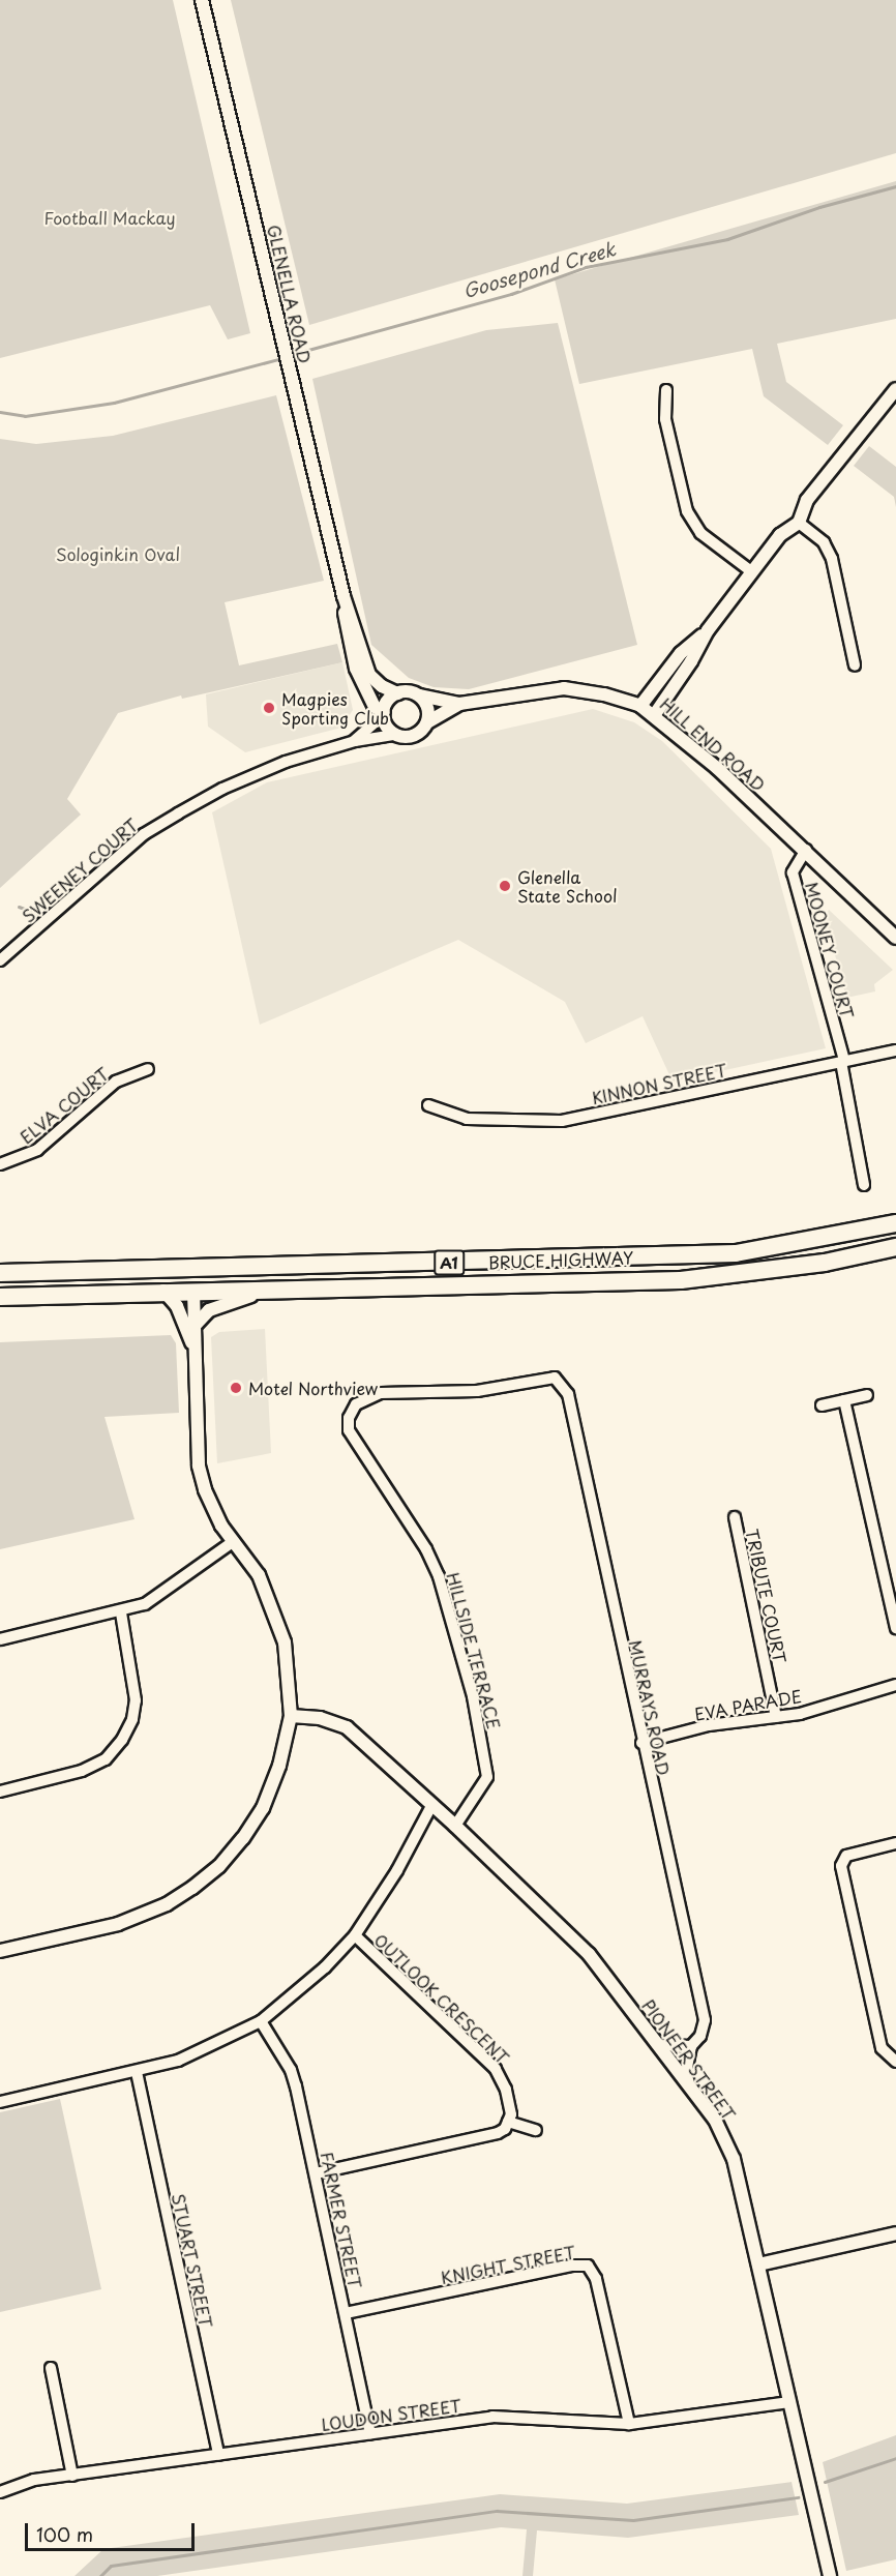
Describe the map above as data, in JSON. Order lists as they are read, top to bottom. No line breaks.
{"streets":{"highway":["BRUCE HIGHWAY","A1"],"street":["GLENELLA ROAD","HILL END ROAD","SWEENEY COURT","MOONEY COURT","KINNON STREET","ELVA COURT","TRIBUTE COURT","HILLSIDE TERRACE","EVA PARADE","MURRAYS ROAD","OUTLOOK CRESCENT","PIONEER STREET","FARMER STREET","STUART STREET","KNIGHT STREET","LOUDON STREET"]},"crossings":[["GLENELLA ROAD","HILL END ROAD"],["GLENELLA ROAD","SWEENEY COURT"],["HILL END ROAD","SWEENEY COURT"],["HILL END ROAD","MOONEY COURT"],["MOONEY COURT","KINNON STREET"],["TRIBUTE COURT","EVA PARADE"],["HILLSIDE TERRACE","MURRAYS ROAD"],["HILLSIDE TERRACE","PIONEER STREET"],["EVA PARADE","MURRAYS ROAD"],["MURRAYS ROAD","PIONEER STREET"],["PIONEER STREET","LOUDON STREET"],["FARMER STREET","KNIGHT STREET"],["FARMER STREET","LOUDON STREET"],["STUART STREET","LOUDON STREET"],["KNIGHT STREET","LOUDON STREET"]],"water":["Goosepond Creek"],"parks":["Football Mackay","Sologinkin Oval"],"places":["Magpies Sporting Club","Glenella State School","Motel Northview"],"scale_bar":"100 m"}
